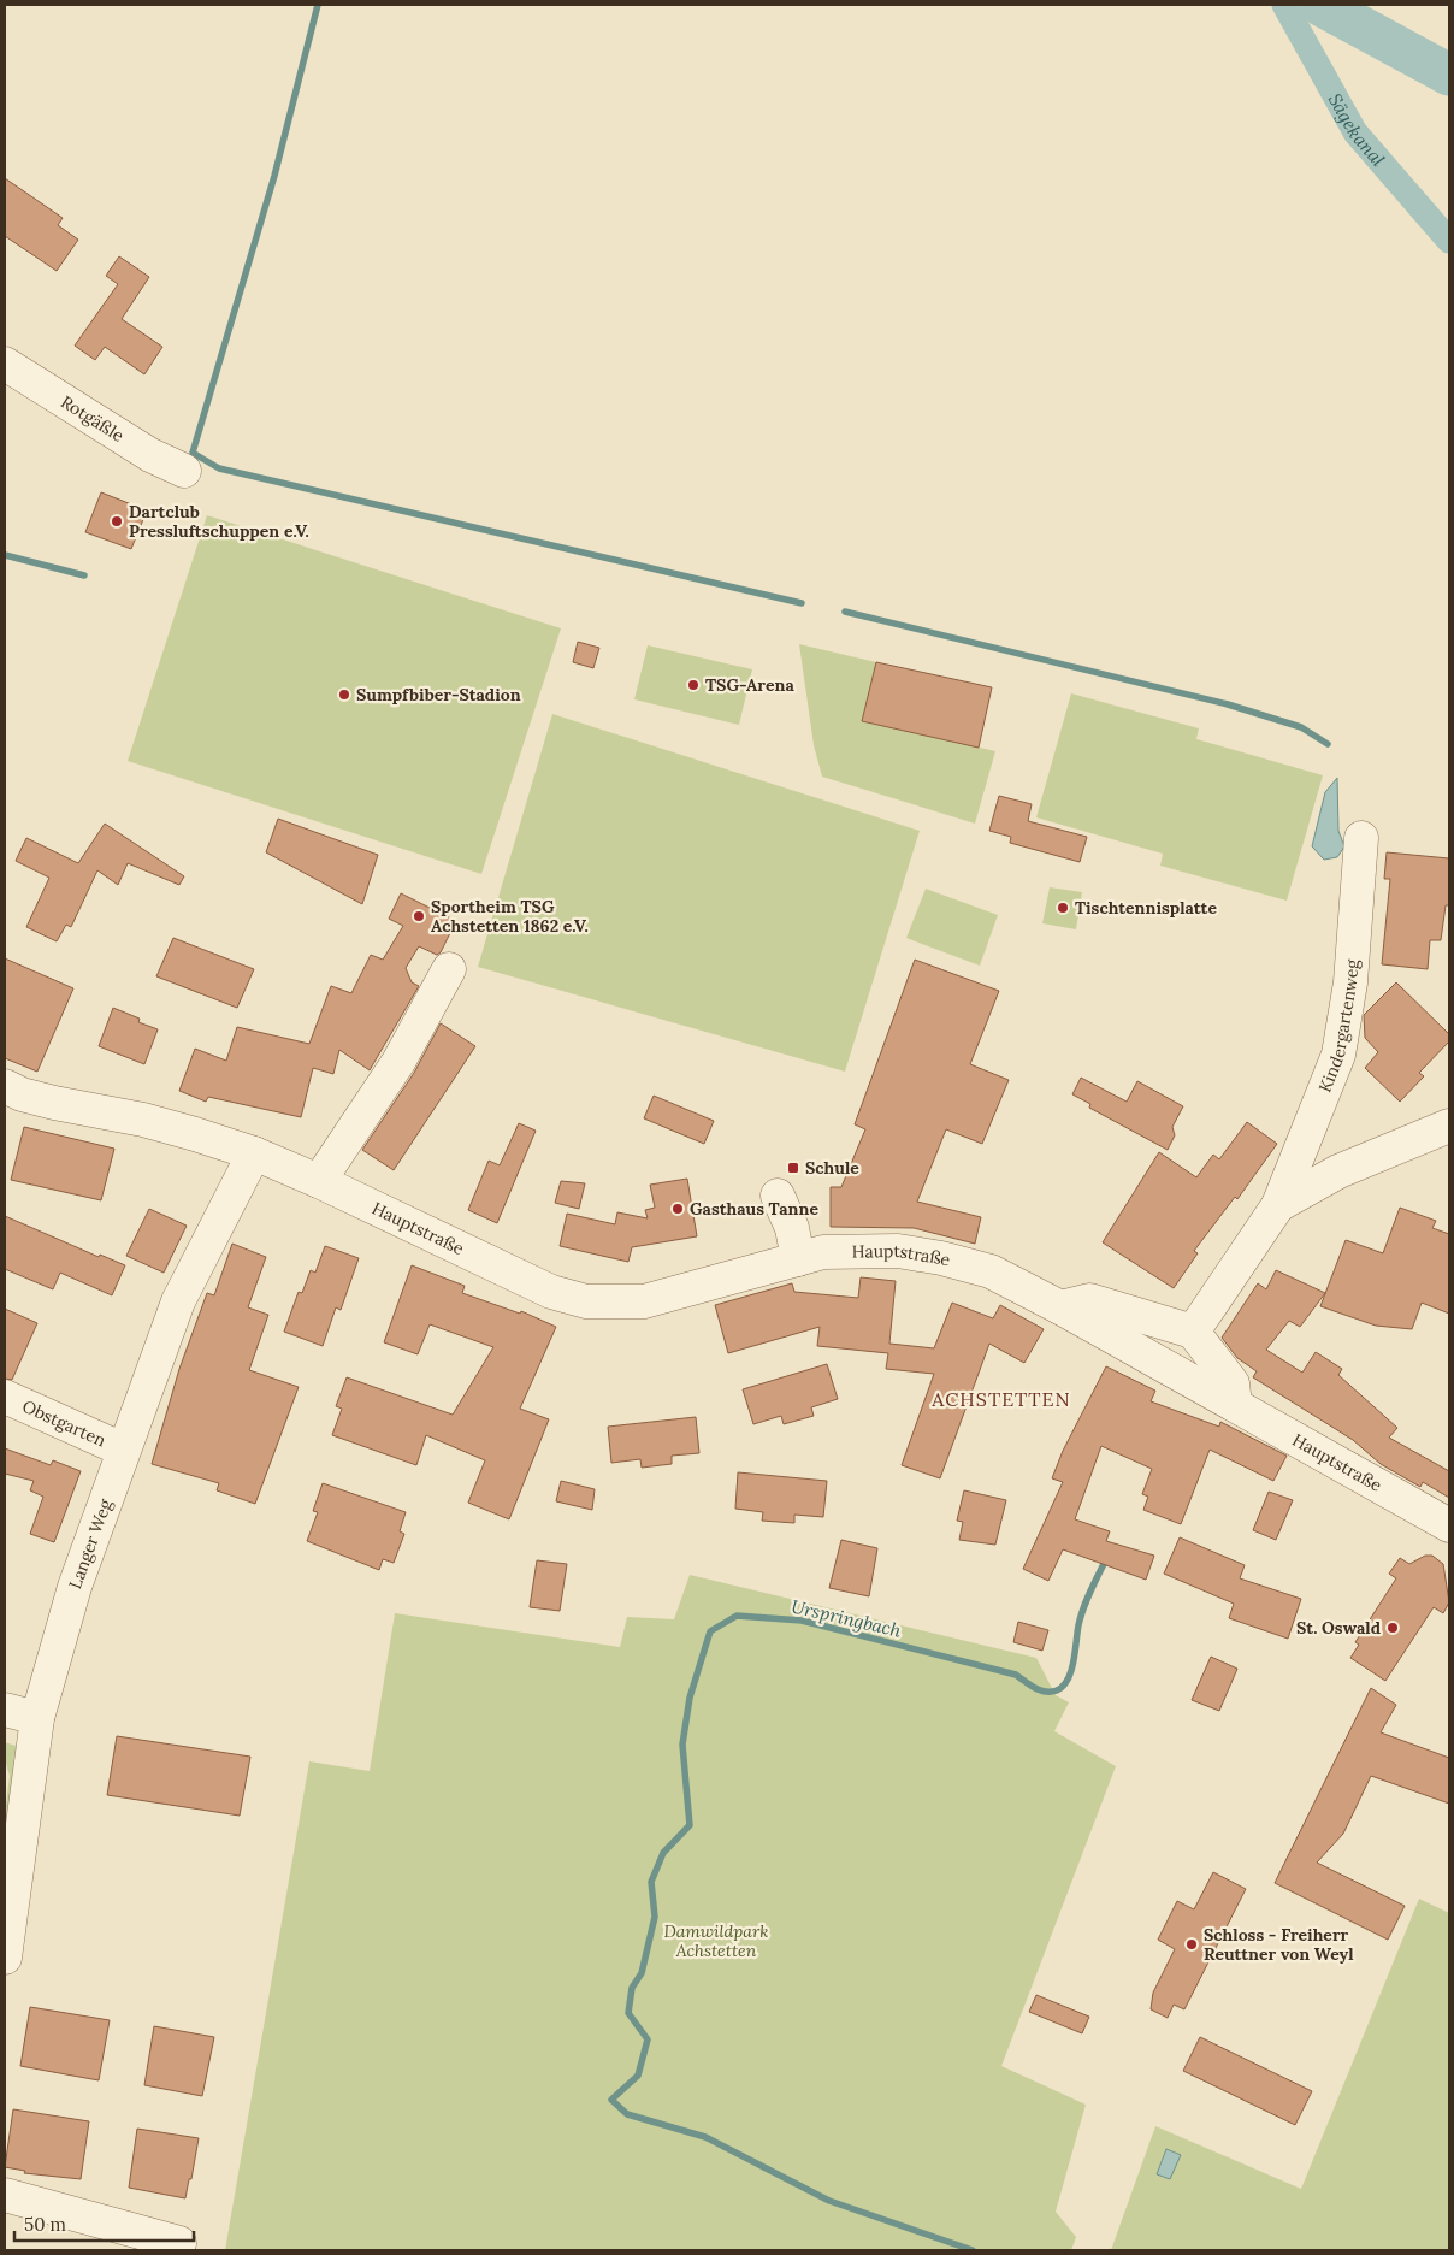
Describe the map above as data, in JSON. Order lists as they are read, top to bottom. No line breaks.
{"streets":{"street":["Rotgäßle","Kindergartenweg","Hauptstraße","Obstgarten","Langer Weg"]},"crossings":[["Hauptstraße","Langer Weg"],["Obstgarten","Langer Weg"]],"districts":["ACHSTETTEN"],"water":["Sägekanal","Urspringbach"],"parks":["Damwildpark Achstetten"],"places":{"other":["Dartclub Pressluftschuppen e.V.","TSG-Arena","Sumpfbiber-Stadion","Tischtennisplatte","Sportheim TSG Achstetten 1862 e.V.","Gasthaus Tanne","St. Oswald","Schloss - Freiherr Reuttner von Weyl"],"transit":["Schule"]},"scale_bar":"50 m"}
